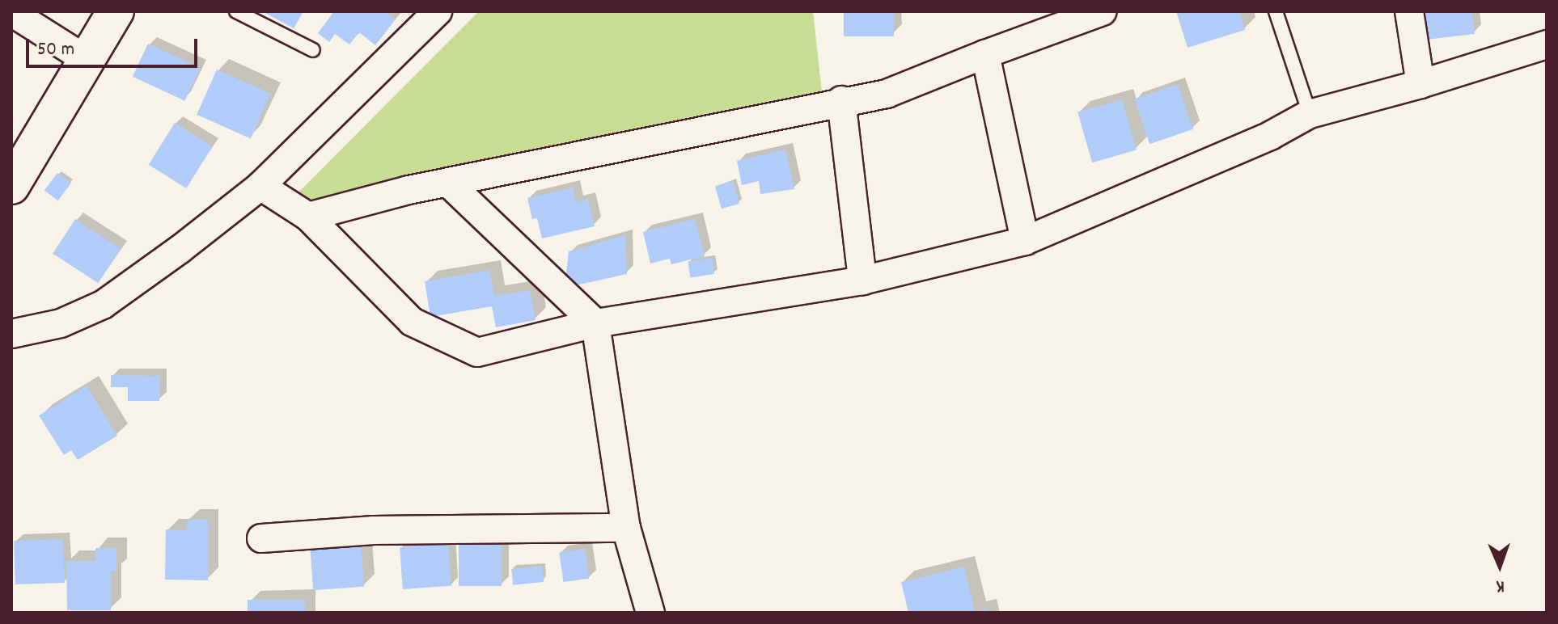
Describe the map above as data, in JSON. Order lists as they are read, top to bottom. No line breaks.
{"scale_bar":"50 m","north":"bottom"}
